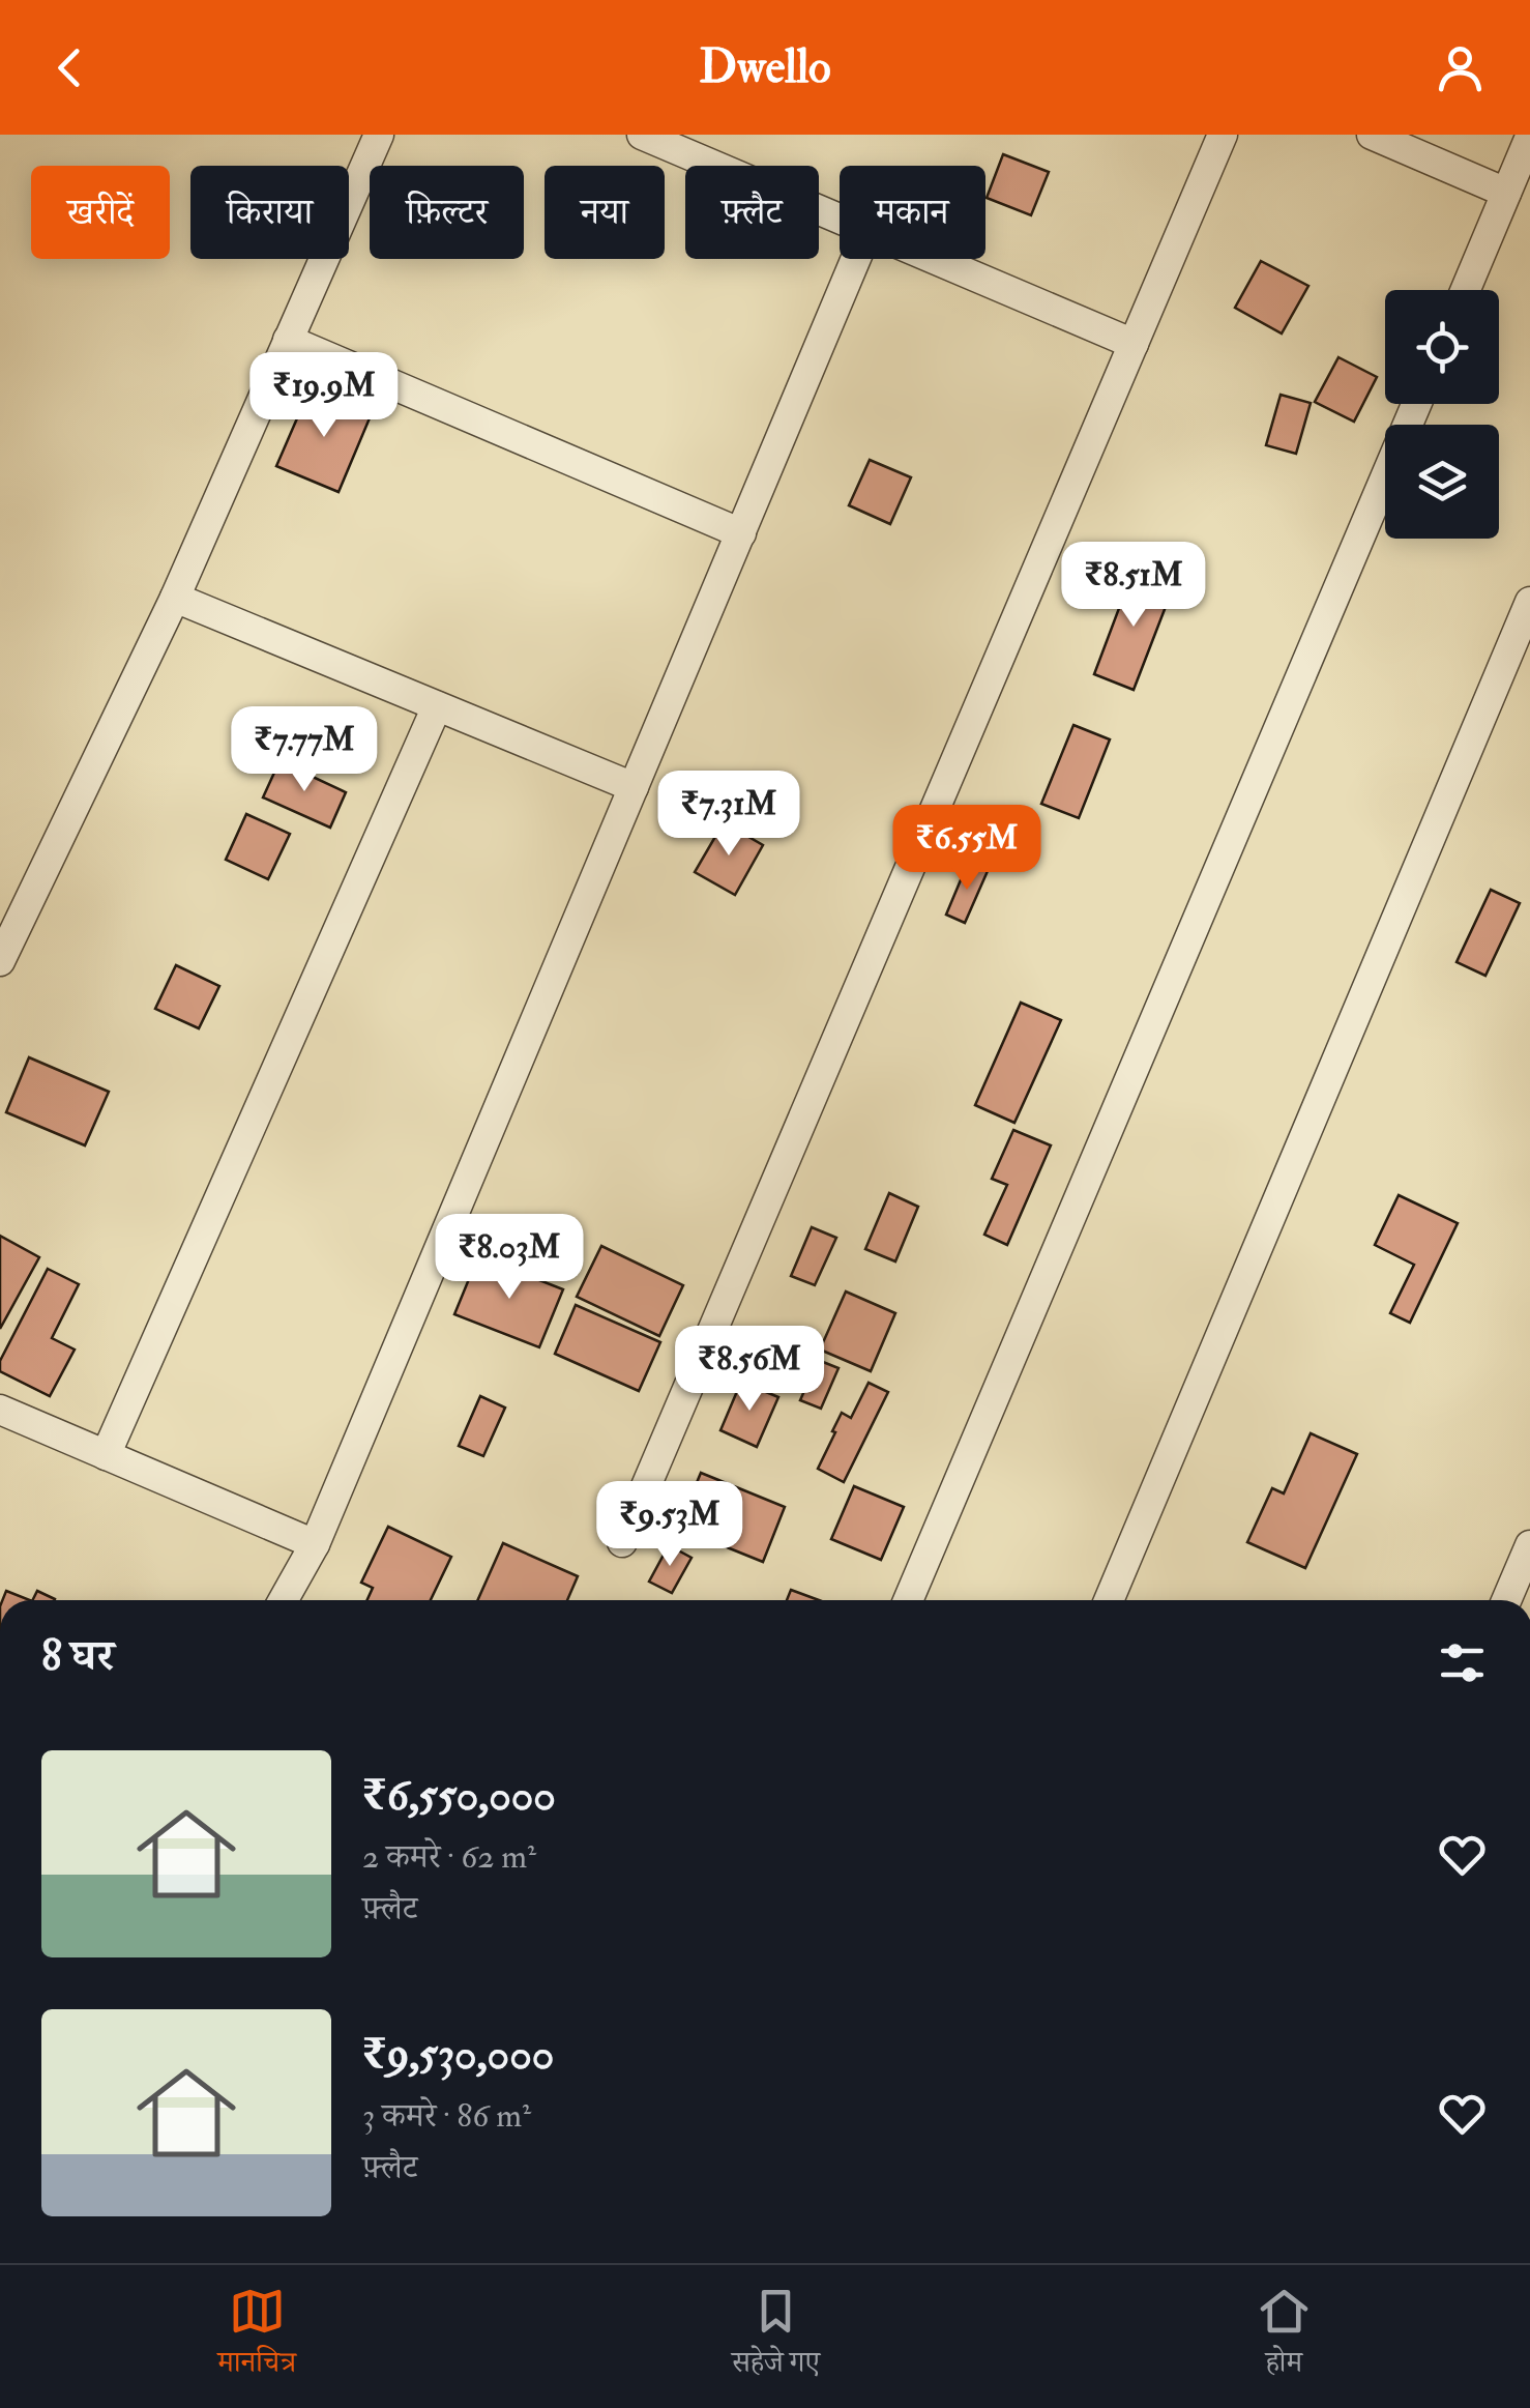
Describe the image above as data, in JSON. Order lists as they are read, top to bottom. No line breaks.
{"page":{"header":"Dwello","chip":["खरीदें","किराया","फ़िल्टर","नया","फ़्लैट","मकान"],"price":["₹19.9M","₹8.51M","₹7.77M","₹7.31M","₹6.55M","₹8.03M","₹8.56M","₹9.53M"],"heading":"8 घर","list":[{"name":"₹6,550,000","note":"2 कमरे · 62 m² · फ़्लैट"},{"name":"₹9,530,000","note":"3 कमरे · 86 m² · फ़्लैट"}],"tabs":["मानचित्र","सहेजे गए","होम"]}}
